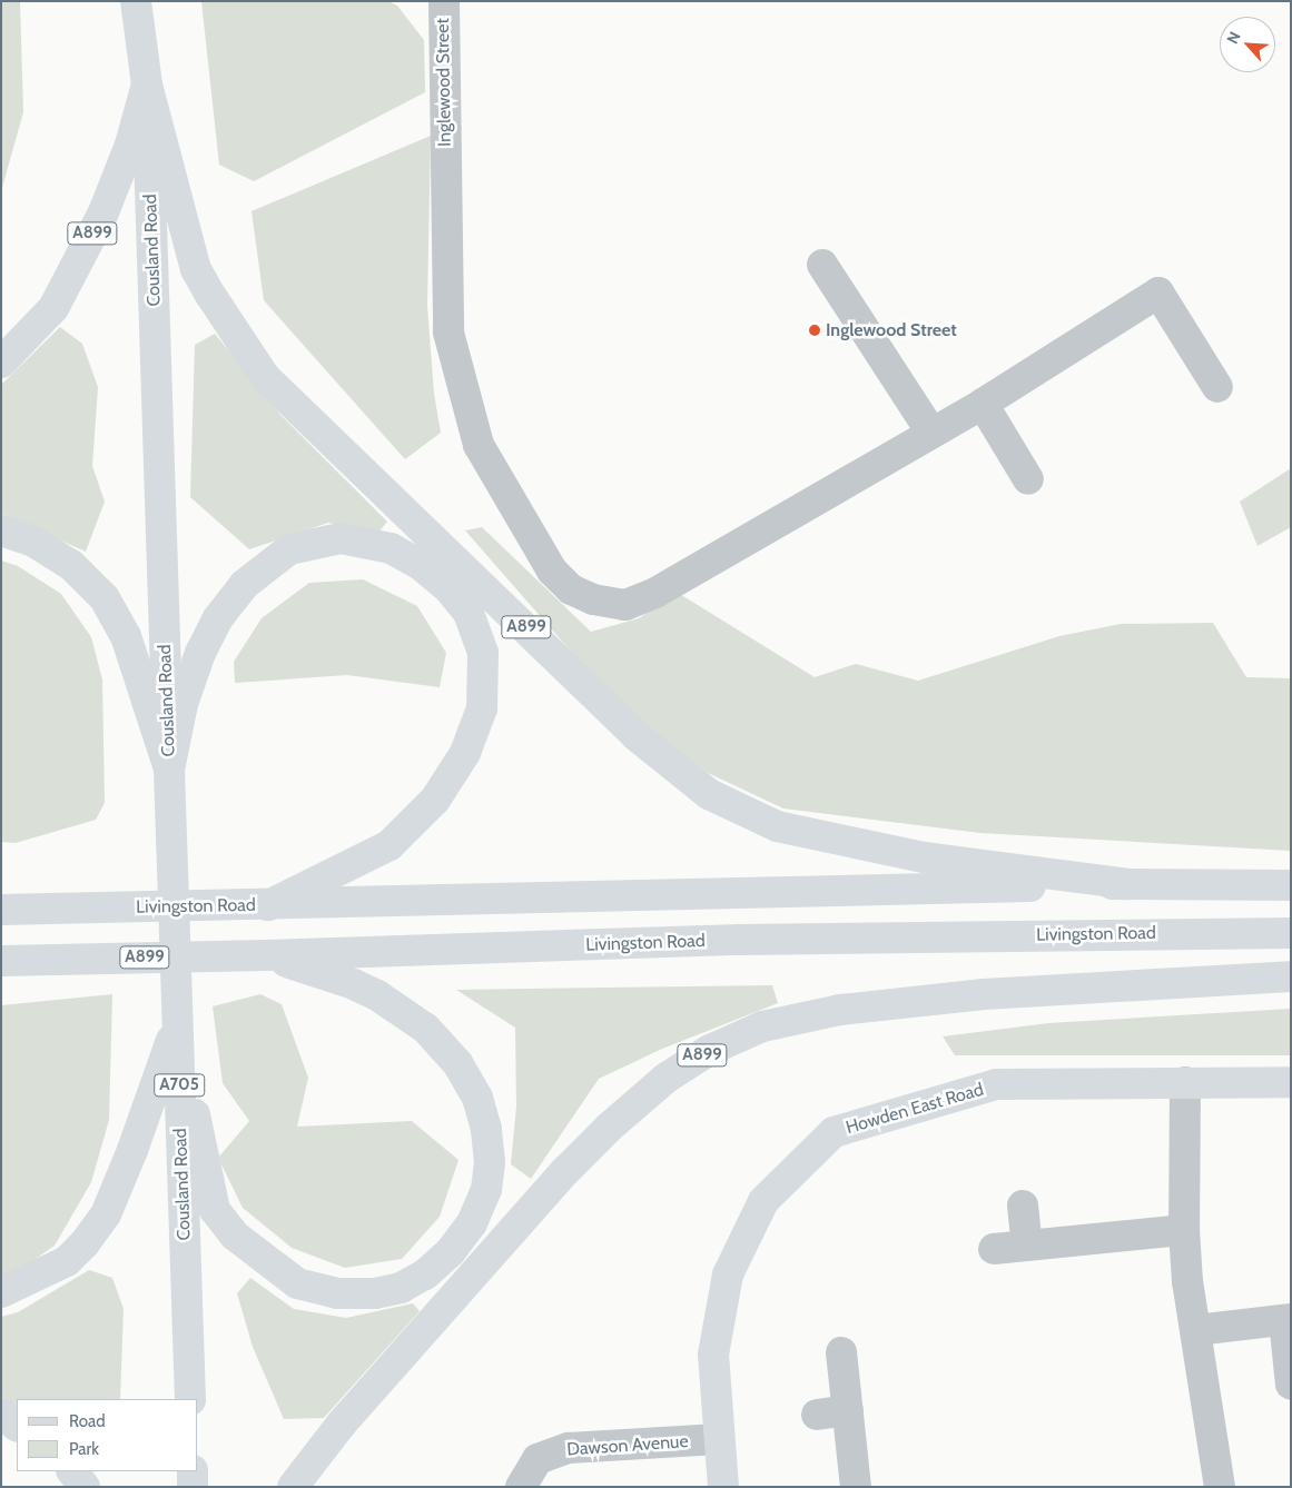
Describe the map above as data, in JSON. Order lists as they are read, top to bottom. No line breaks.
{"streets":{"main road":["A899","Cousland Road","Livingston Road","A705","Howden East Road"],"street":["Inglewood Street","Dawson Avenue"]},"crossings":[["A899","Cousland Road"],["A899","Livingston Road"],["Howden East Road","Dawson Avenue"]],"places":["Inglewood Street"],"legend":["Road","Park"],"north":"top left"}
